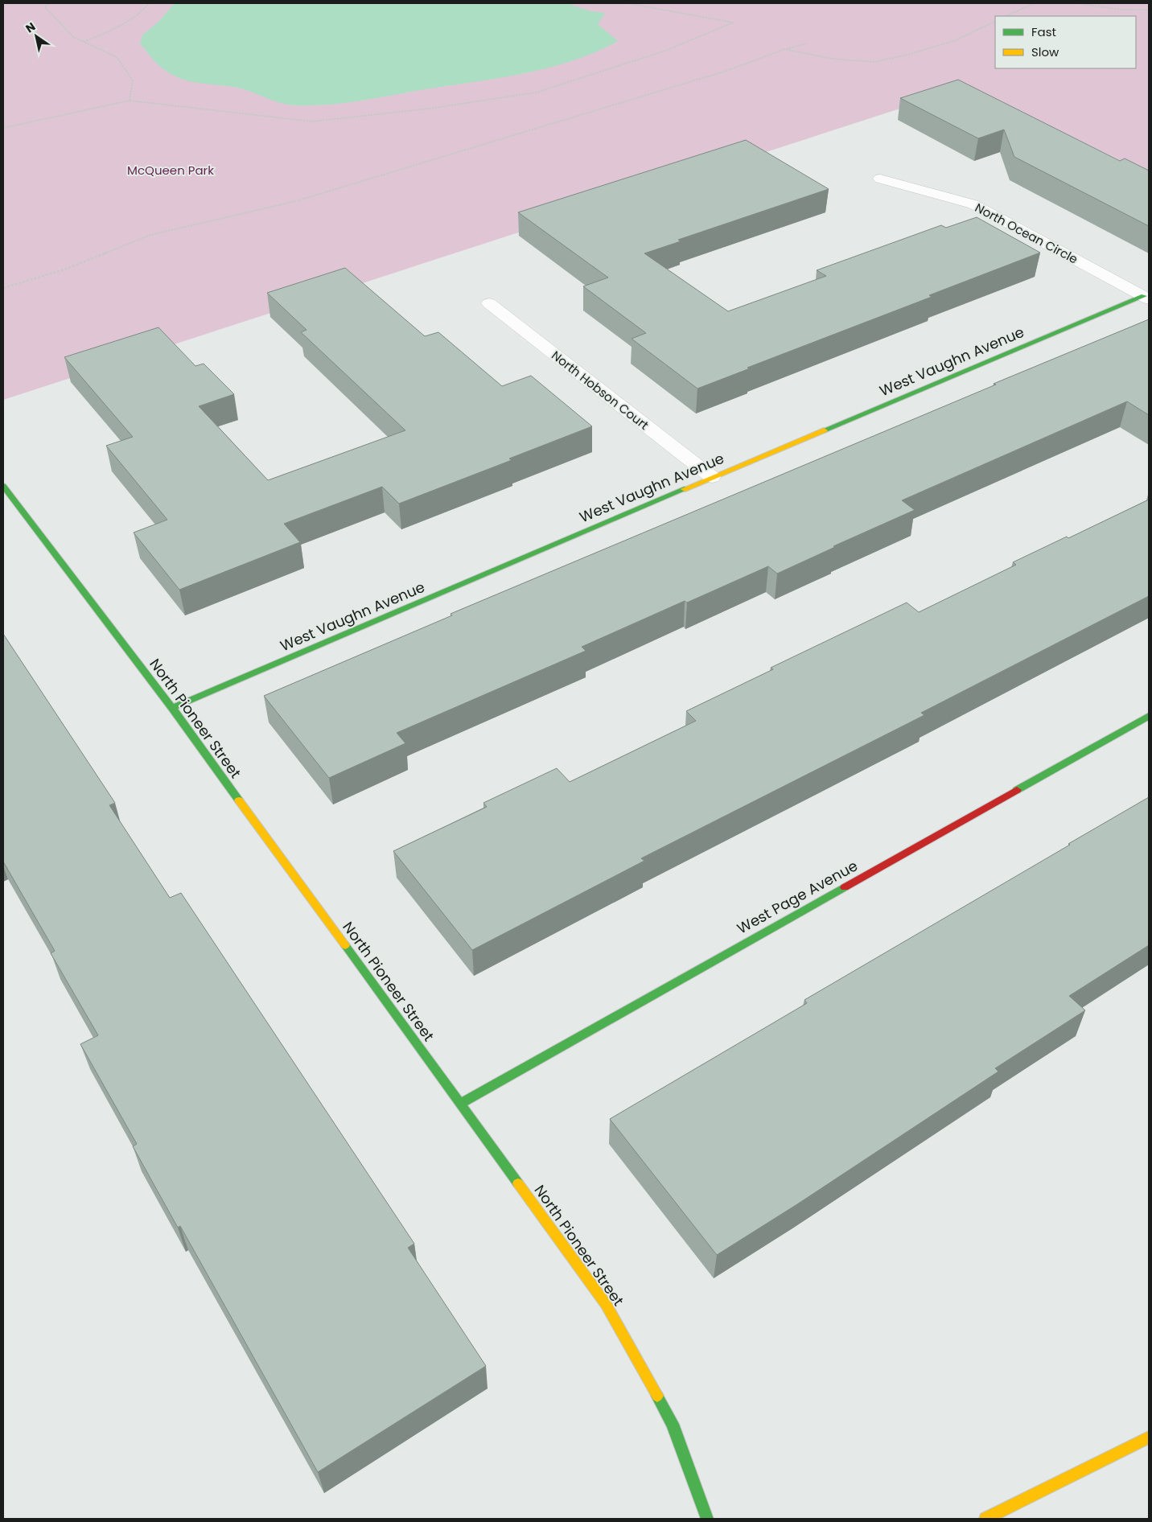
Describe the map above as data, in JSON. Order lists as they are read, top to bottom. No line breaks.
{"streets":{"street":["North Ocean Circle","West Vaughn Avenue","North Hobson Court","North Pioneer Street","West Page Avenue"]},"crossings":[["North Ocean Circle","West Vaughn Avenue"],["West Vaughn Avenue","North Hobson Court"],["West Vaughn Avenue","North Pioneer Street"],["North Pioneer Street","West Page Avenue"]],"parks":["McQueen Park"],"legend":["Fast","Slow"],"north":"top left"}
